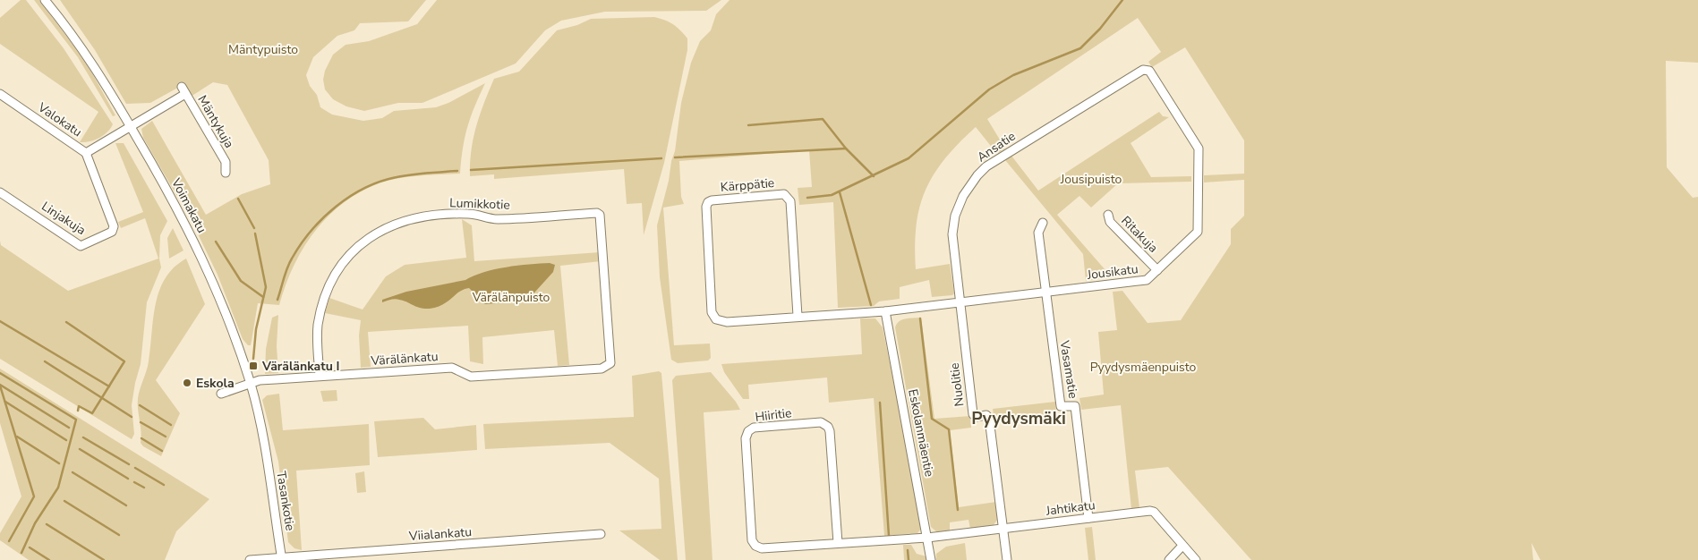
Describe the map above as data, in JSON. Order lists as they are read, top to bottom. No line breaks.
{"streets":{"street":["Valokatu","Mäntykuja","Ansatie","Kärppätie","Lumikkotie","Voimakatu","Linjakuja","Ritakuja","Jousikatu","Värälänkatu","Vasamatie","Nuolitie","Hiiritie","Eskolanmäentie","Tasankotie","Jahtikatu","Viialankatu"]},"crossings":[["Valokatu","Mäntykuja"],["Valokatu","Voimakatu"],["Valokatu","Linjakuja"],["Mäntykuja","Voimakatu"],["Ansatie","Jousikatu"],["Ansatie","Nuolitie"],["Kärppätie","Jousikatu"],["Kärppätie","Eskolanmäentie"],["Lumikkotie","Värälänkatu"],["Voimakatu","Värälänkatu"],["Voimakatu","Tasankotie"],["Ritakuja","Jousikatu"],["Jousikatu","Vasamatie"],["Jousikatu","Nuolitie"],["Jousikatu","Eskolanmäentie"],["Vasamatie","Jahtikatu"],["Nuolitie","Jahtikatu"],["Hiiritie","Eskolanmäentie"],["Hiiritie","Jahtikatu"],["Eskolanmäentie","Jahtikatu"],["Tasankotie","Viialankatu"]],"districts":["Pyydysmäki"],"parks":["Mäntypuisto","Jousipuisto","Värälänpuisto","Pyydysmäenpuisto"],"places":{"transit":["Värälänkatu I"],"other":["Eskola"]}}
